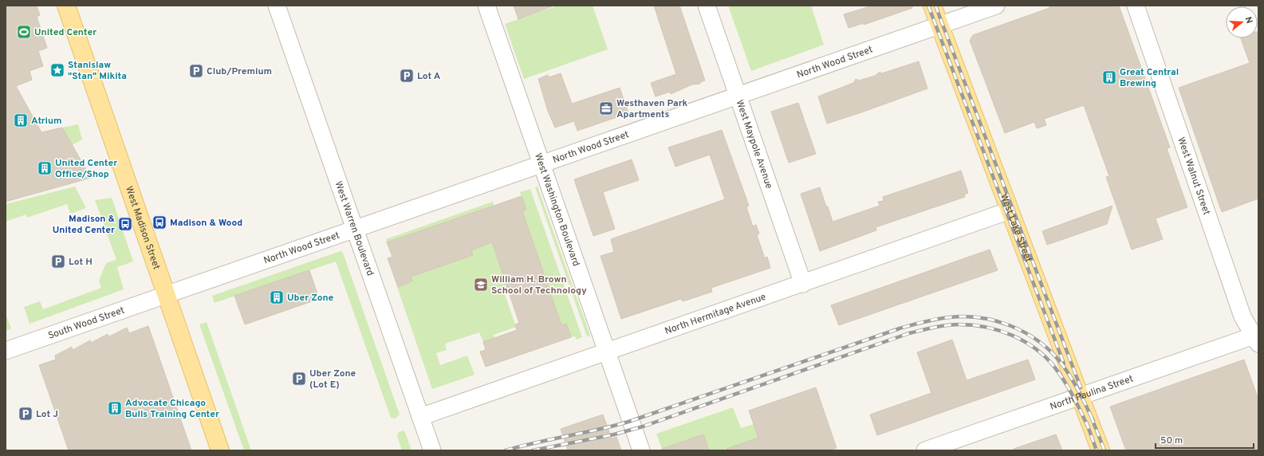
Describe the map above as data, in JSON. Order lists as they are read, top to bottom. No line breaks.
{"streets":{"main road":["West Madison Street","West Lake Street"],"street":["North Wood Street","West Maypole Avenue","West Walnut Street","West Washington Boulevard","West Warren Boulevard","North Hermitage Avenue","South Wood Street","North Paulina Street"]},"crossings":[["North Wood Street","West Maypole Avenue"],["North Wood Street","West Washington Boulevard"],["North Wood Street","West Madison Street"],["North Wood Street","West Warren Boulevard"],["North Wood Street","West Lake Street"],["North Wood Street","South Wood Street"],["West Maypole Avenue","North Hermitage Avenue"],["West Walnut Street","North Paulina Street"],["West Washington Boulevard","North Hermitage Avenue"],["West Madison Street","South Wood Street"],["West Warren Boulevard","North Hermitage Avenue"],["West Lake Street","North Hermitage Avenue"],["West Lake Street","North Paulina Street"]],"places":{"sports":["United Center"],"place":["Stanislaw \"Stan\" Mikita"],"parking":["Club/Premium","Lot A","Lot H","Uber Zone (Lot E)","Lot J"],"building":["Great Central Brewing","Atrium","United Center Office/Shop","Uber Zone","Advocate Chicago Bulls Training Center"],"office":["Westhaven Park Apartments"],"bus stop":["Madison & Wood","Madison & United Center"],"school or university":["William H. Brown School of Technology"]},"scale_bar":"50 m","north":"right"}
